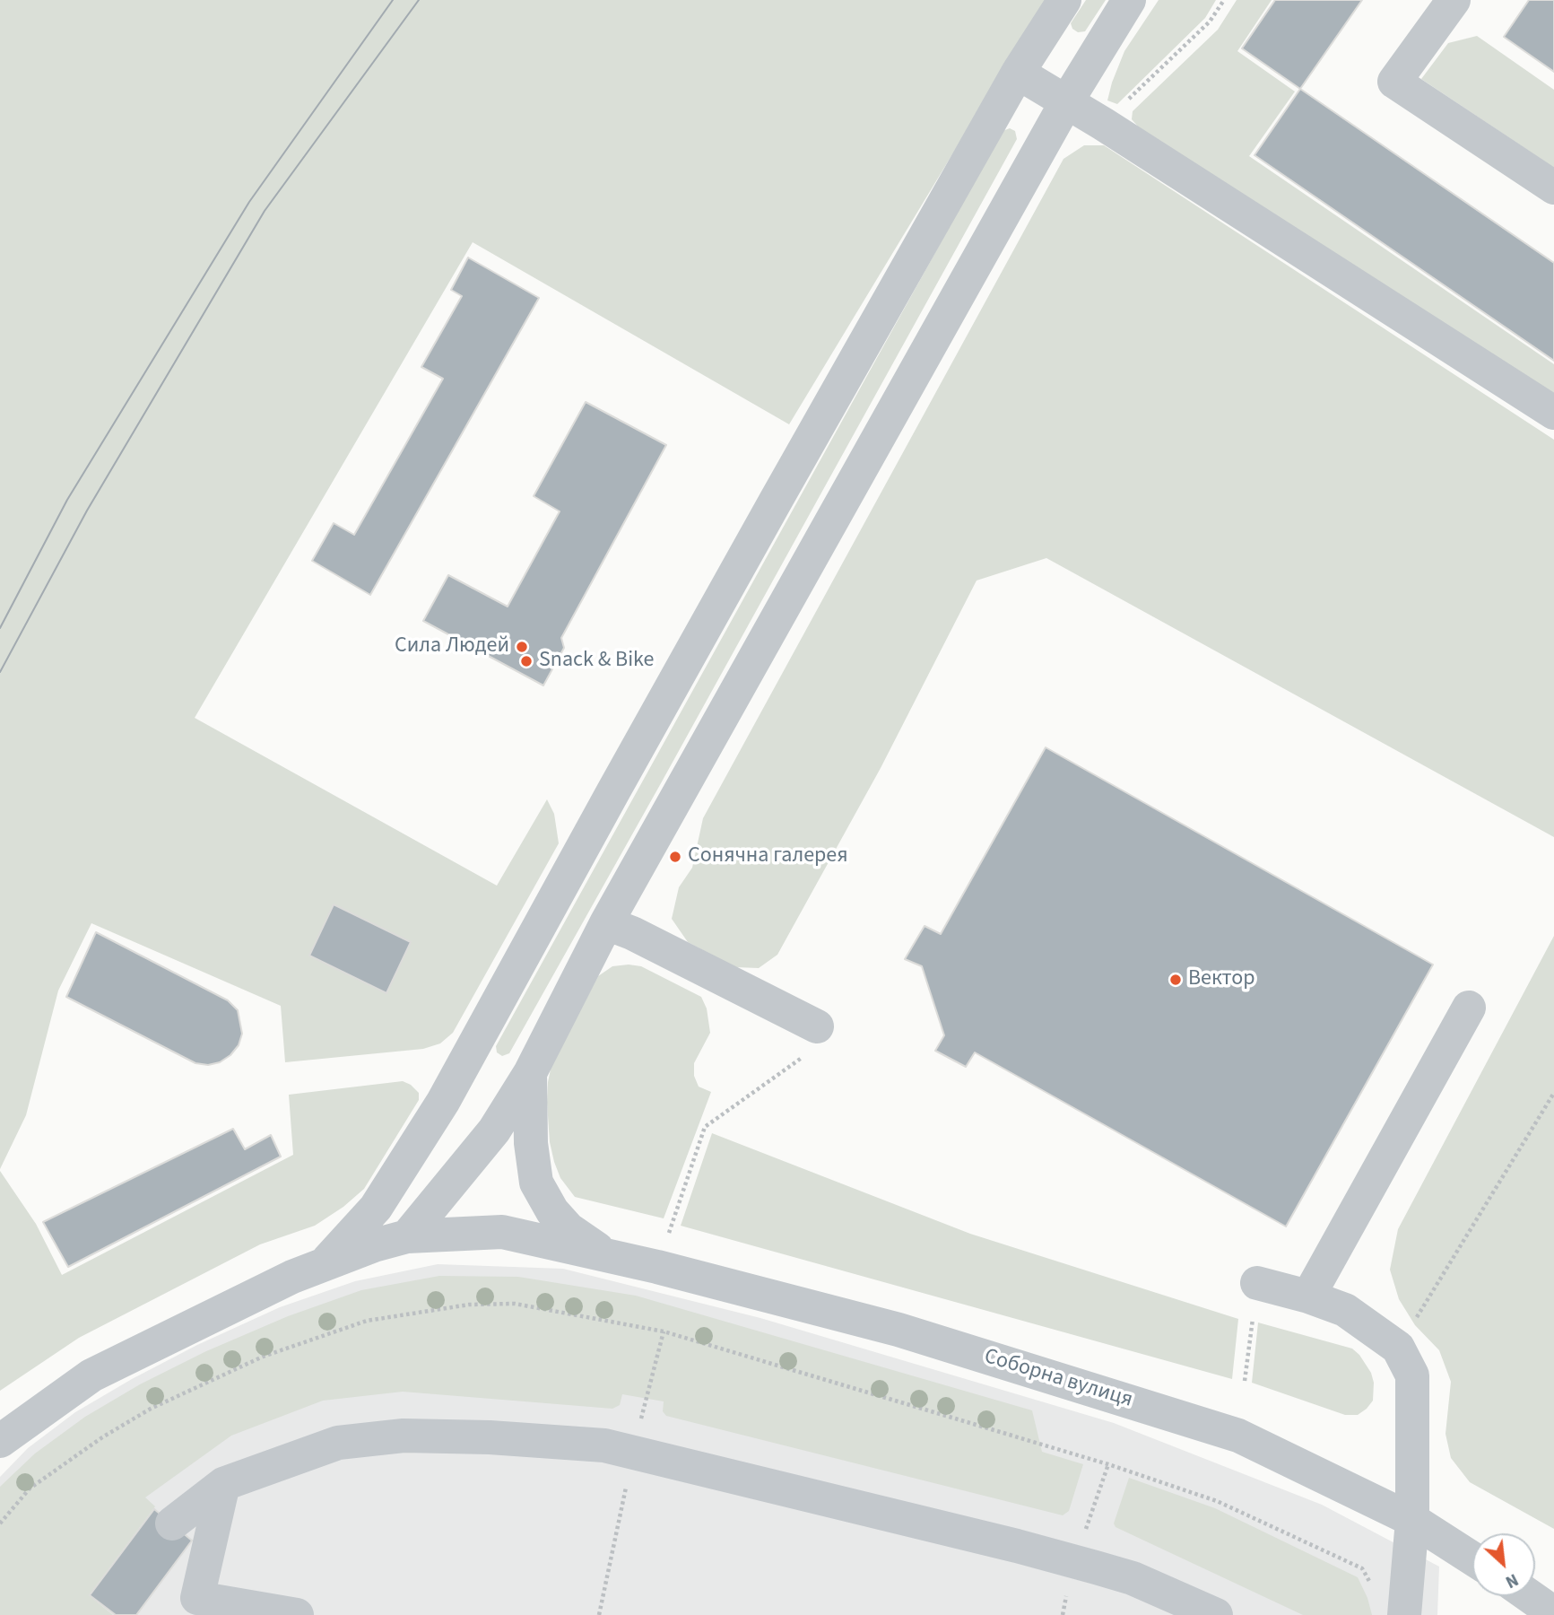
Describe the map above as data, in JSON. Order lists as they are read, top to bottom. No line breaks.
{"streets":{"street":["Соборна вулиця"]},"places":["Сила Людей","Snack & Bike","Сонячна галерея","Вектор"],"north":"bottom right"}
